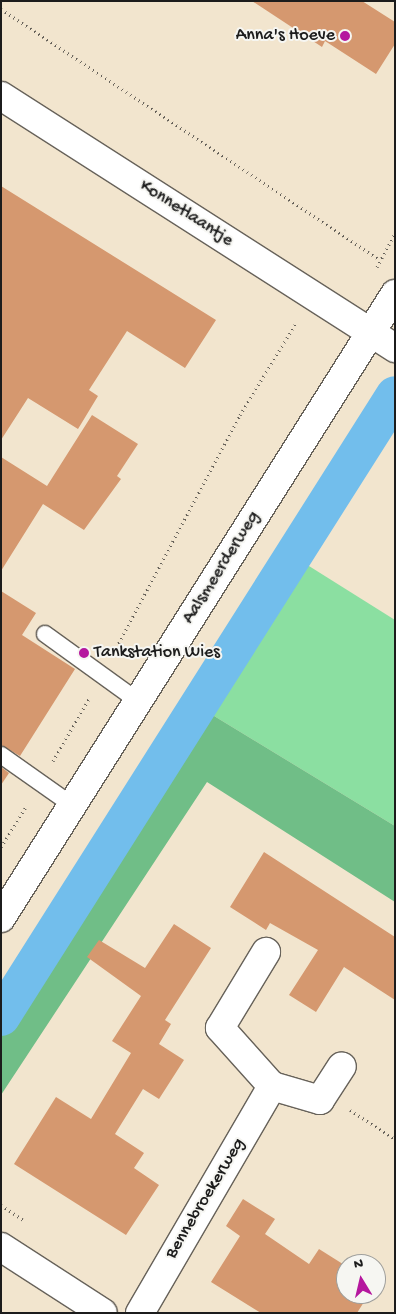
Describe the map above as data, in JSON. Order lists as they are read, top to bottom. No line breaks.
{"streets":{"street":["Konnetlaantje","Aalsmeerderweg","Bennebroekerweg"]},"crossings":[["Konnetlaantje","Aalsmeerderweg"]],"places":["Anna's Hoeve","Tankstation Wies"],"north":"top"}
